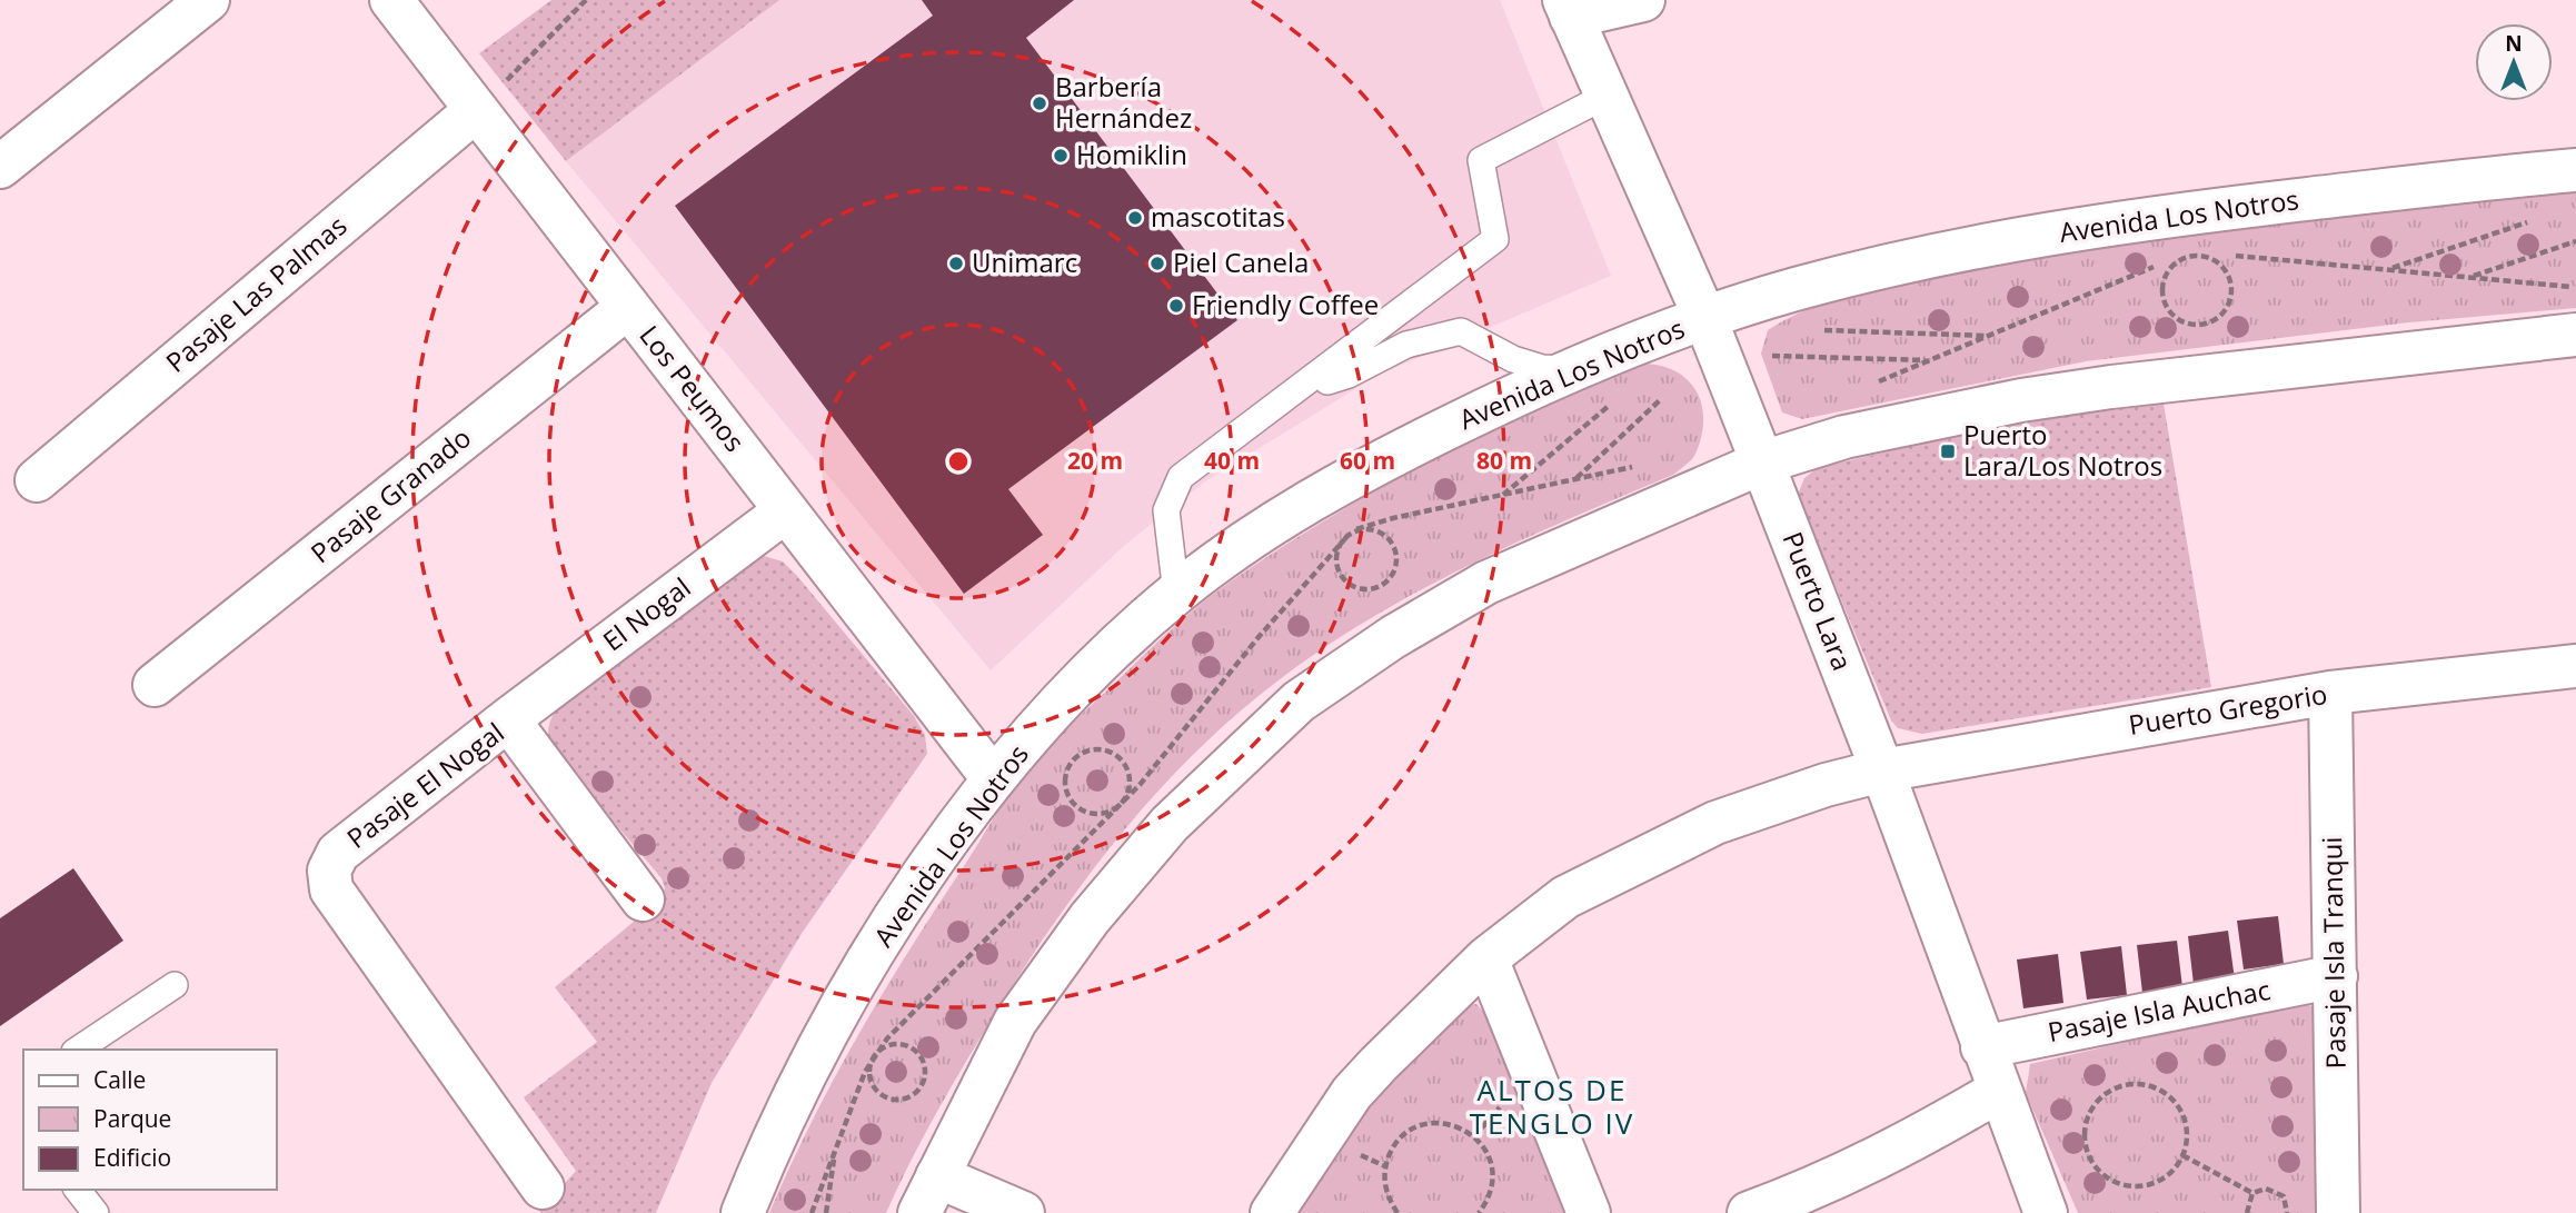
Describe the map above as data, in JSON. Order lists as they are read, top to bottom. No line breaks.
{"streets":{"street":["Avenida Los Notros","Pasaje Las Palmas","Los Peumos","Pasaje Granado","Puerto Lara","El Nogal","Puerto Gregorio","Pasaje El Nogal","Pasaje Isla Tranqui","Pasaje Isla Auchac"]},"crossings":[["Avenida Los Notros","Los Peumos"],["Avenida Los Notros","Puerto Lara"],["Pasaje Las Palmas","Los Peumos"],["Los Peumos","Pasaje Granado"],["Los Peumos","El Nogal"],["Puerto Lara","Puerto Gregorio"],["Puerto Lara","Pasaje Isla Auchac"],["El Nogal","Pasaje El Nogal"],["Puerto Gregorio","Pasaje Isla Tranqui"],["Pasaje Isla Tranqui","Pasaje Isla Auchac"]],"districts":["ALTOS DE TENGLO IV"],"places":{"other":["Barbería Hernández","Homiklin","mascotitas","Unimarc","Piel Canela","Friendly Coffee"],"transit":["Puerto Lara/Los Notros"]},"legend":["Calle","Parque","Edificio"],"north":"top","rings":["20 m","40 m","60 m","80 m"]}
